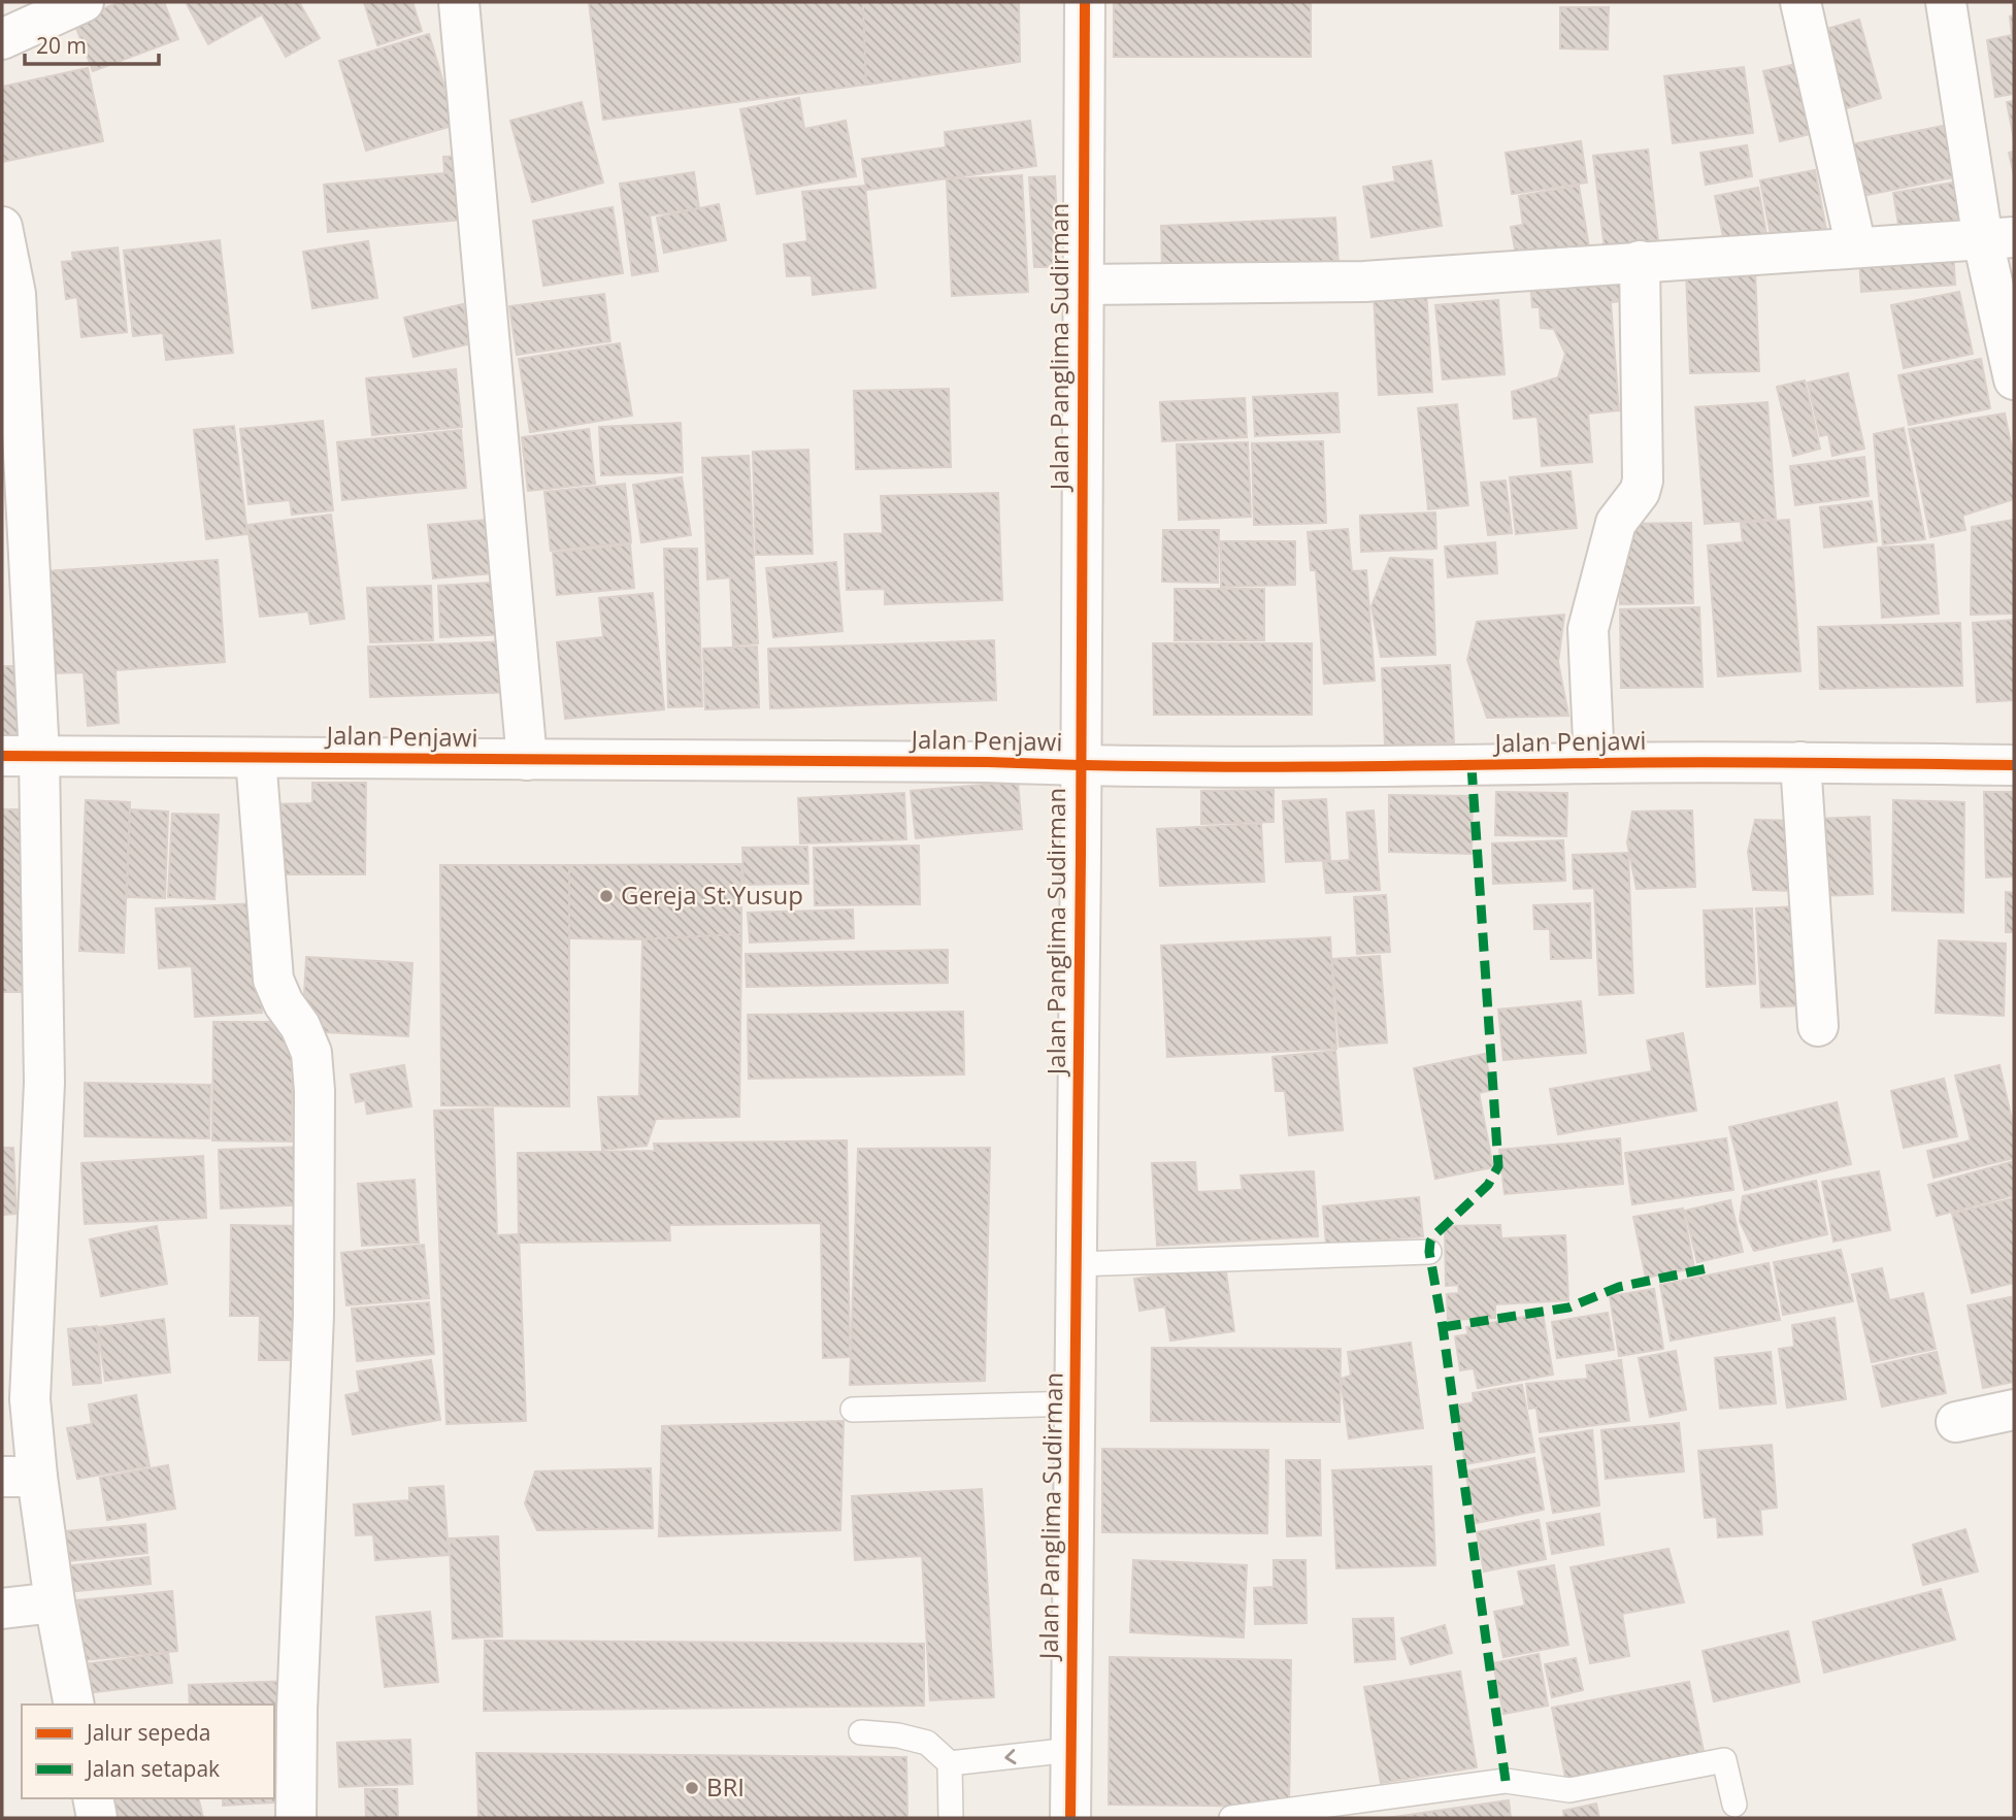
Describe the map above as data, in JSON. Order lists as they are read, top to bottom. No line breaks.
{"streets":{"street":["Jalan Panglima Sudirman","Jalan Penjawi"]},"crossings":[["Jalan Panglima Sudirman","Jalan Penjawi"]],"places":["Gereja St.Yusup","BRI"],"legend":["Jalur sepeda","Jalan setapak"],"scale_bar":"20 m"}
